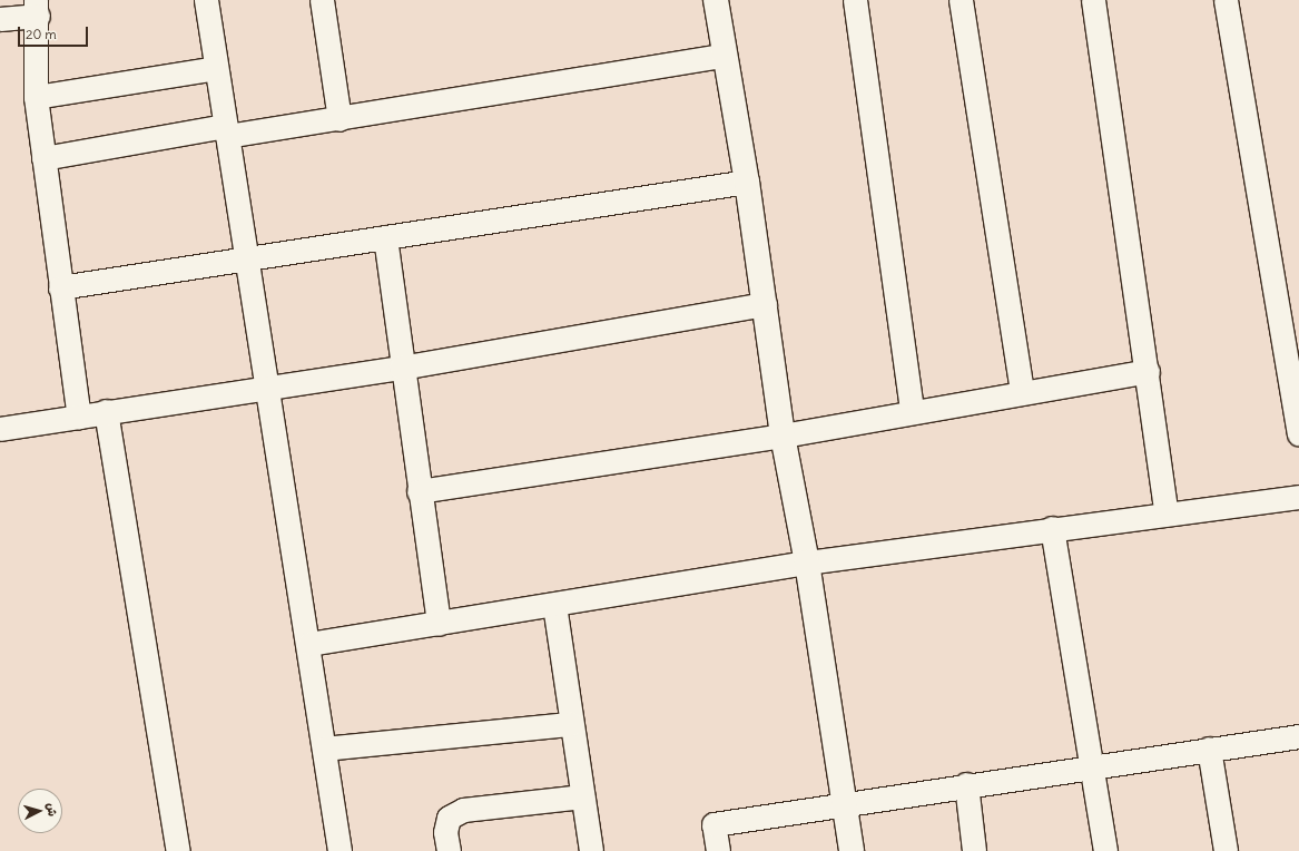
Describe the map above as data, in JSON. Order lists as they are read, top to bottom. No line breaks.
{"scale_bar":"20 m","north":"right"}
